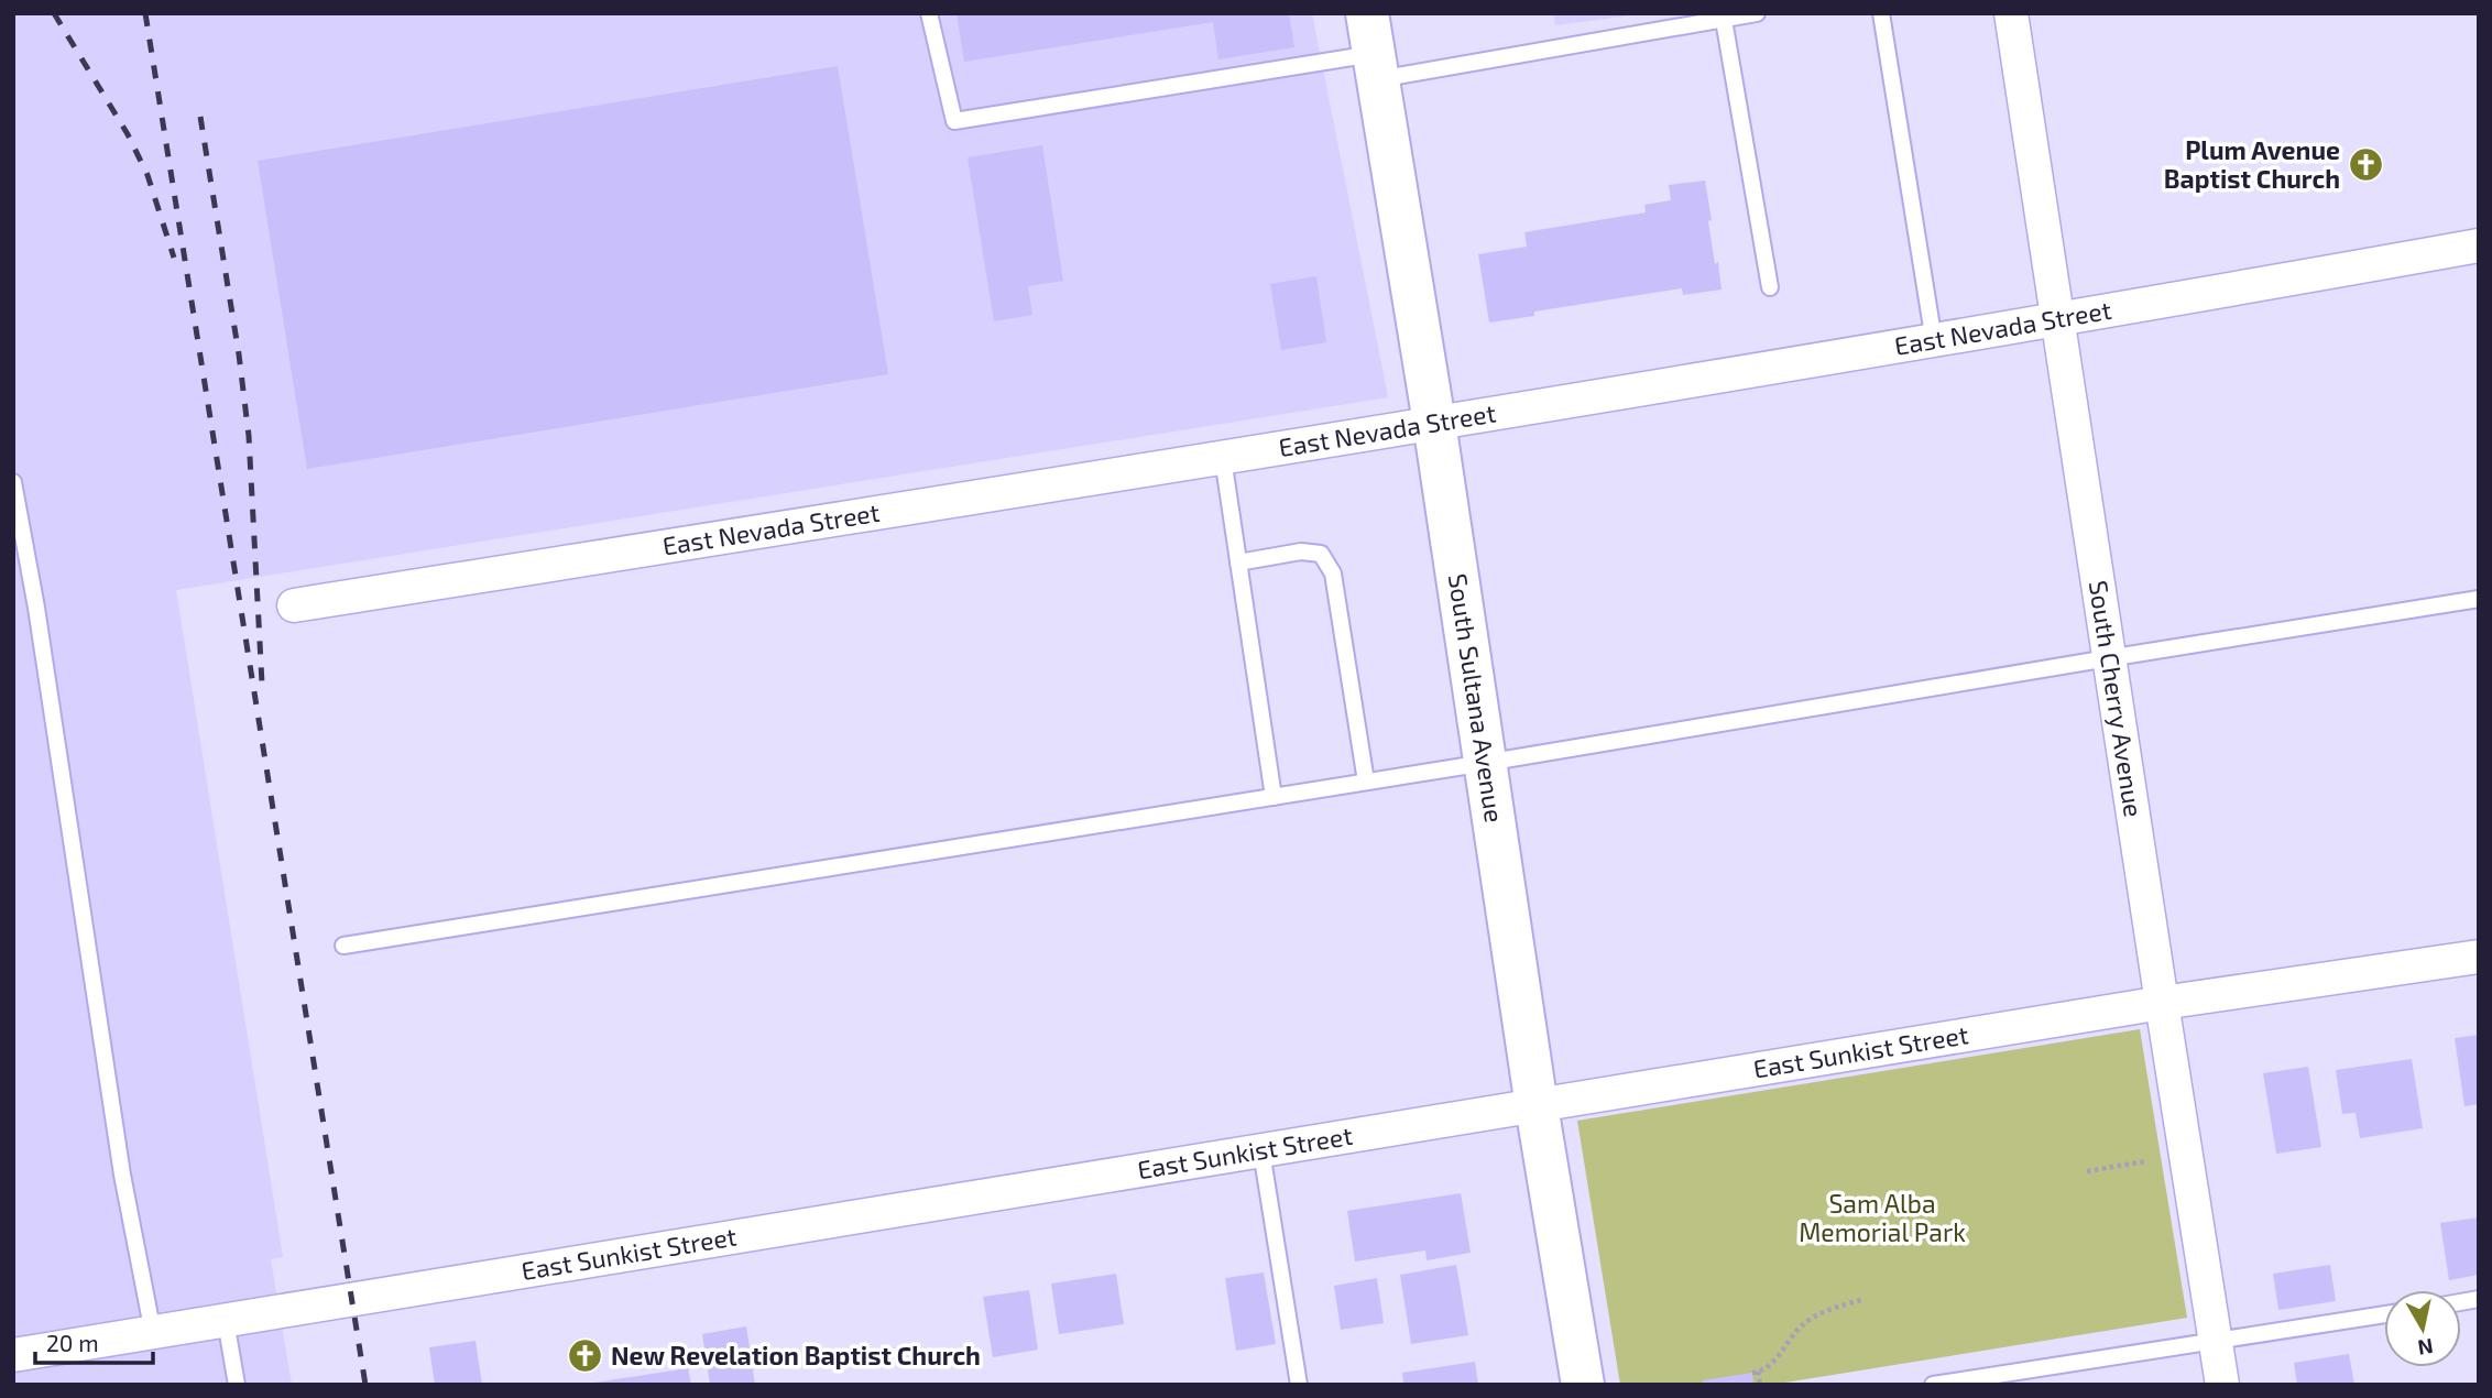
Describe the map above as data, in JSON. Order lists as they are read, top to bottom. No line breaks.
{"streets":{"street":["East Nevada Street","South Sultana Avenue","South Cherry Avenue","East Sunkist Street"]},"crossings":[["East Nevada Street","South Sultana Avenue"],["East Nevada Street","South Cherry Avenue"],["South Sultana Avenue","East Sunkist Street"],["South Cherry Avenue","East Sunkist Street"]],"parks":["Sam Alba Memorial Park"],"places":{"church":["Plum Avenue Baptist Church","New Revelation Baptist Church"]},"scale_bar":"20 m","north":"bottom"}
